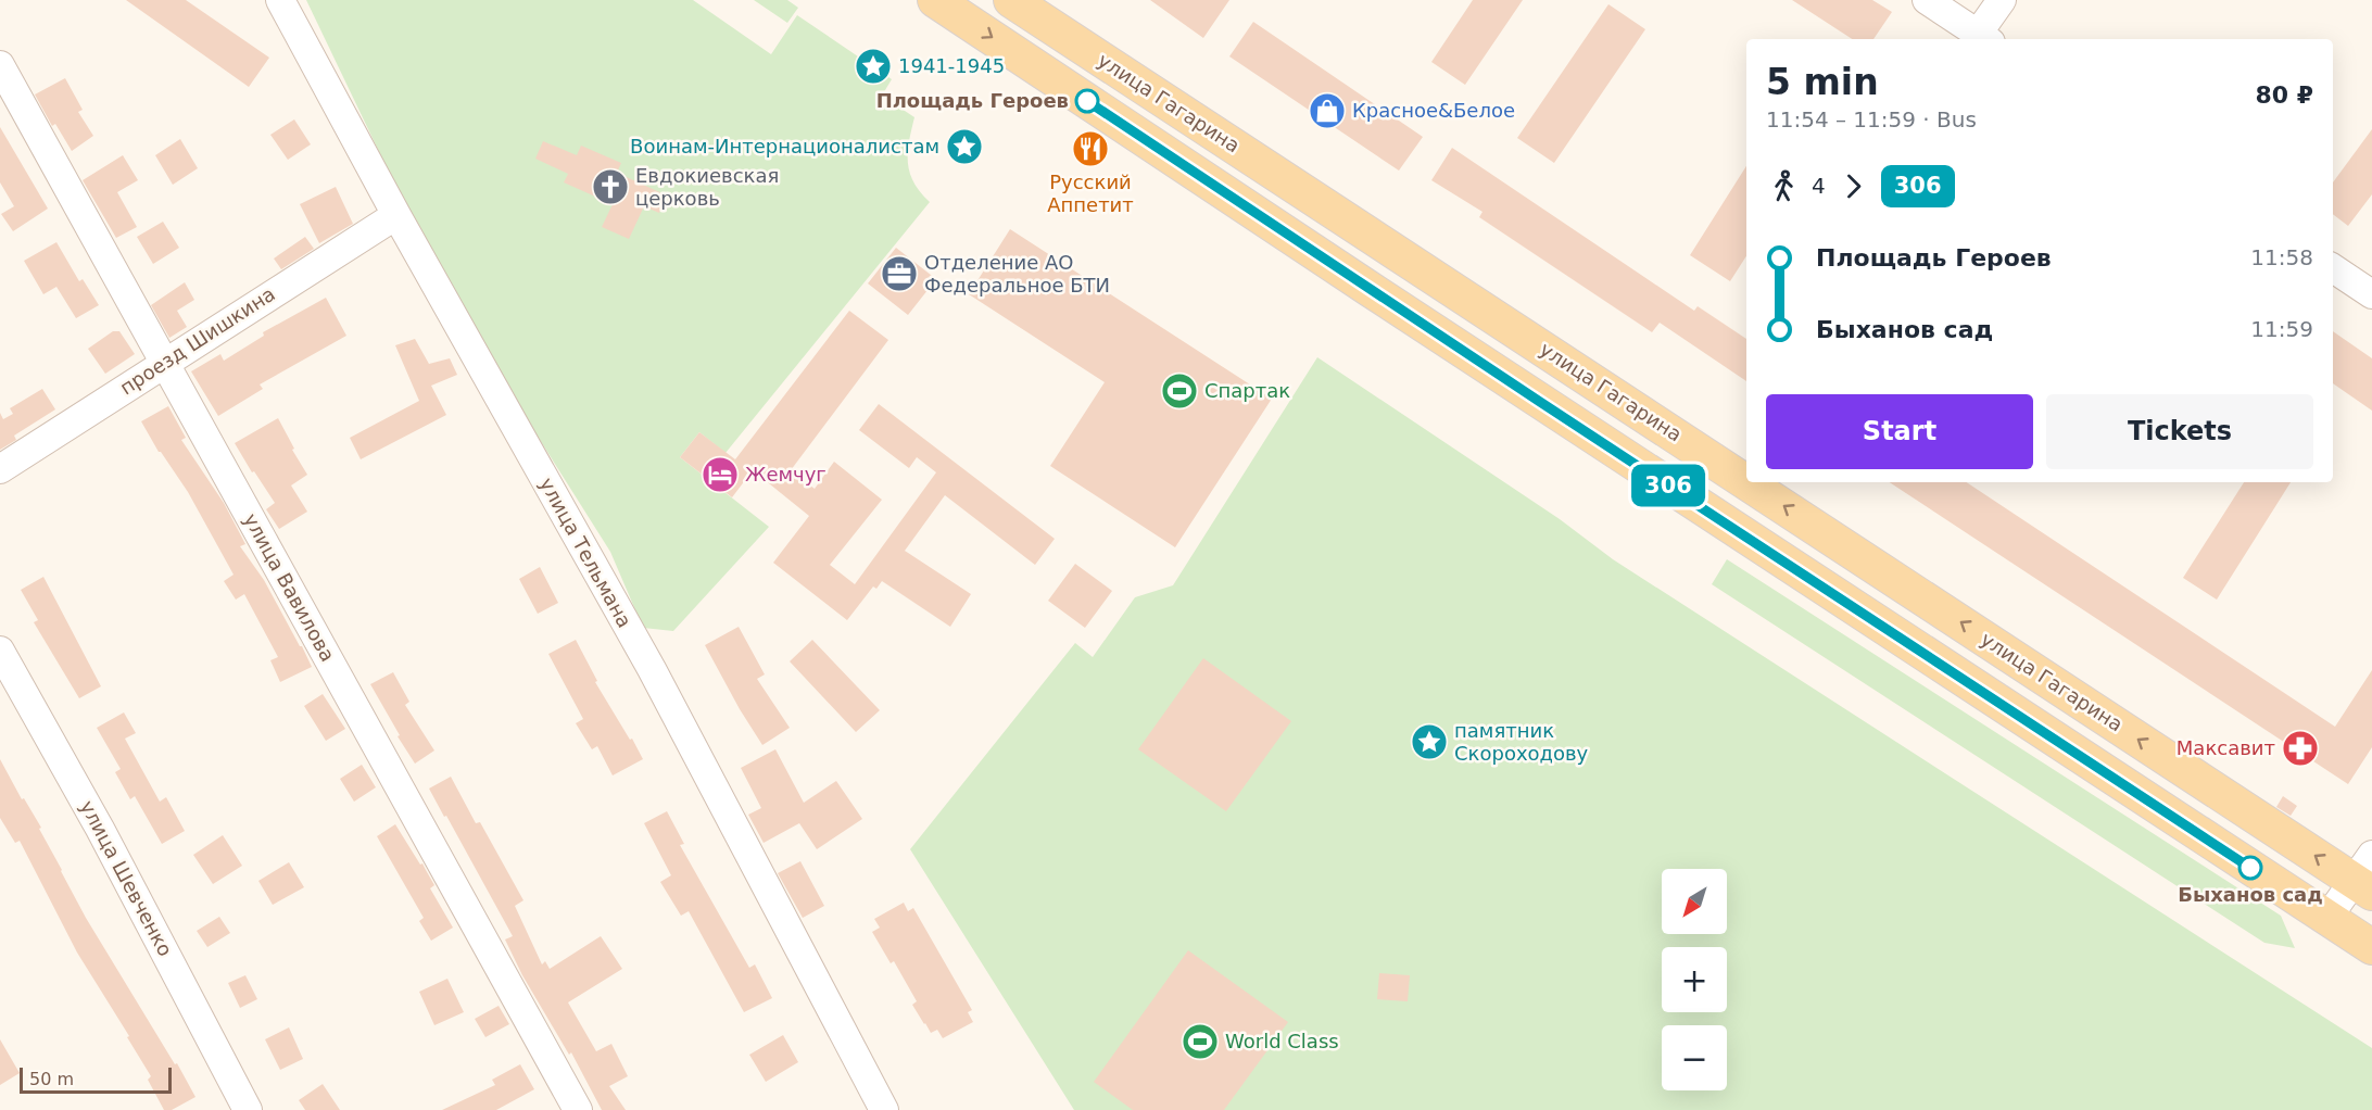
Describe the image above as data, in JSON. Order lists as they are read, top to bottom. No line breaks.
{"streets":{"main road":["улица Гагарина"],"street":["проезд Шишкина","улица Тельмана","улица Вавилова","улица Шевченко"]},"crossings":[["проезд Шишкина","улица Тельмана"],["проезд Шишкина","улица Вавилова"]],"places":{"place":["1941-1945","Воинам-Интернационалистам","памятник Скороходову"],"other":["Площадь Героев","Быханов сад"],"shop":["Красное&Белое"],"restaurant":["Русский Аппетит"],"church":["Евдокиевская церковь"],"office":["Отделение АО Федеральное БТИ"],"sports":["Спартак","World Class"],"hotel":["Жемчуг"],"pharmacy":["Максавит"]},"lines":["bus line 306"],"scale_bar":"50 m","north":"bottom left","page":{"on_map":"306","heading":["5 min","11:54 – 11:59 · Bus","80 ₽"],"legs":["4","306"],"list":[{"name":"Площадь Героев","value":"11:58"},{"name":"Быханов сад","value":"11:59"}],"buttons":["Start","Tickets"],"map_buttons":["+","−"],"scale":"50 m"}}
